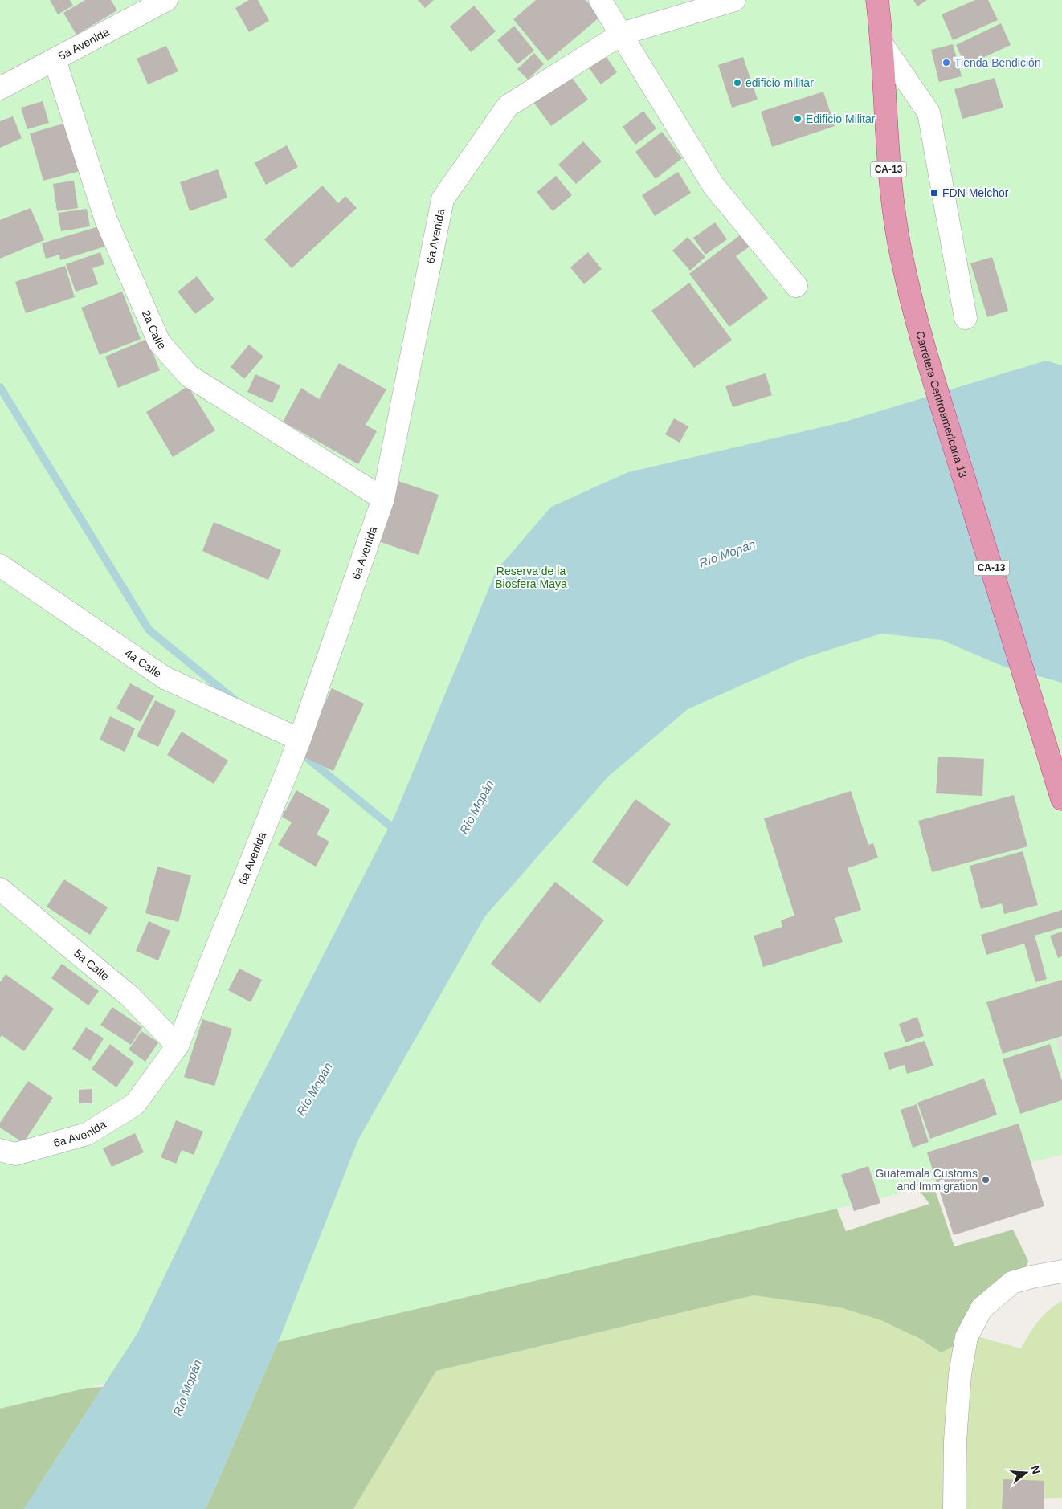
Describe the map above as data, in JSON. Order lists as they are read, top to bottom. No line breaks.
{"streets":{"highway":["CA-13","Carretera Centroamericana 13"],"street":["5a Avenida","6a Avenida","2a Calle","4a Calle","5a Calle"]},"crossings":[["5a Avenida","2a Calle"],["6a Avenida","2a Calle"],["6a Avenida","4a Calle"],["6a Avenida","5a Calle"]],"water":["Río Mopán"],"parks":["Reserva de la Biosfera Maya"],"places":{"other":["Tienda Bendición","edificio militar","Edificio Militar","Guatemala Customs and Immigration"],"transit":["FDN Melchor"]},"north":"right"}
